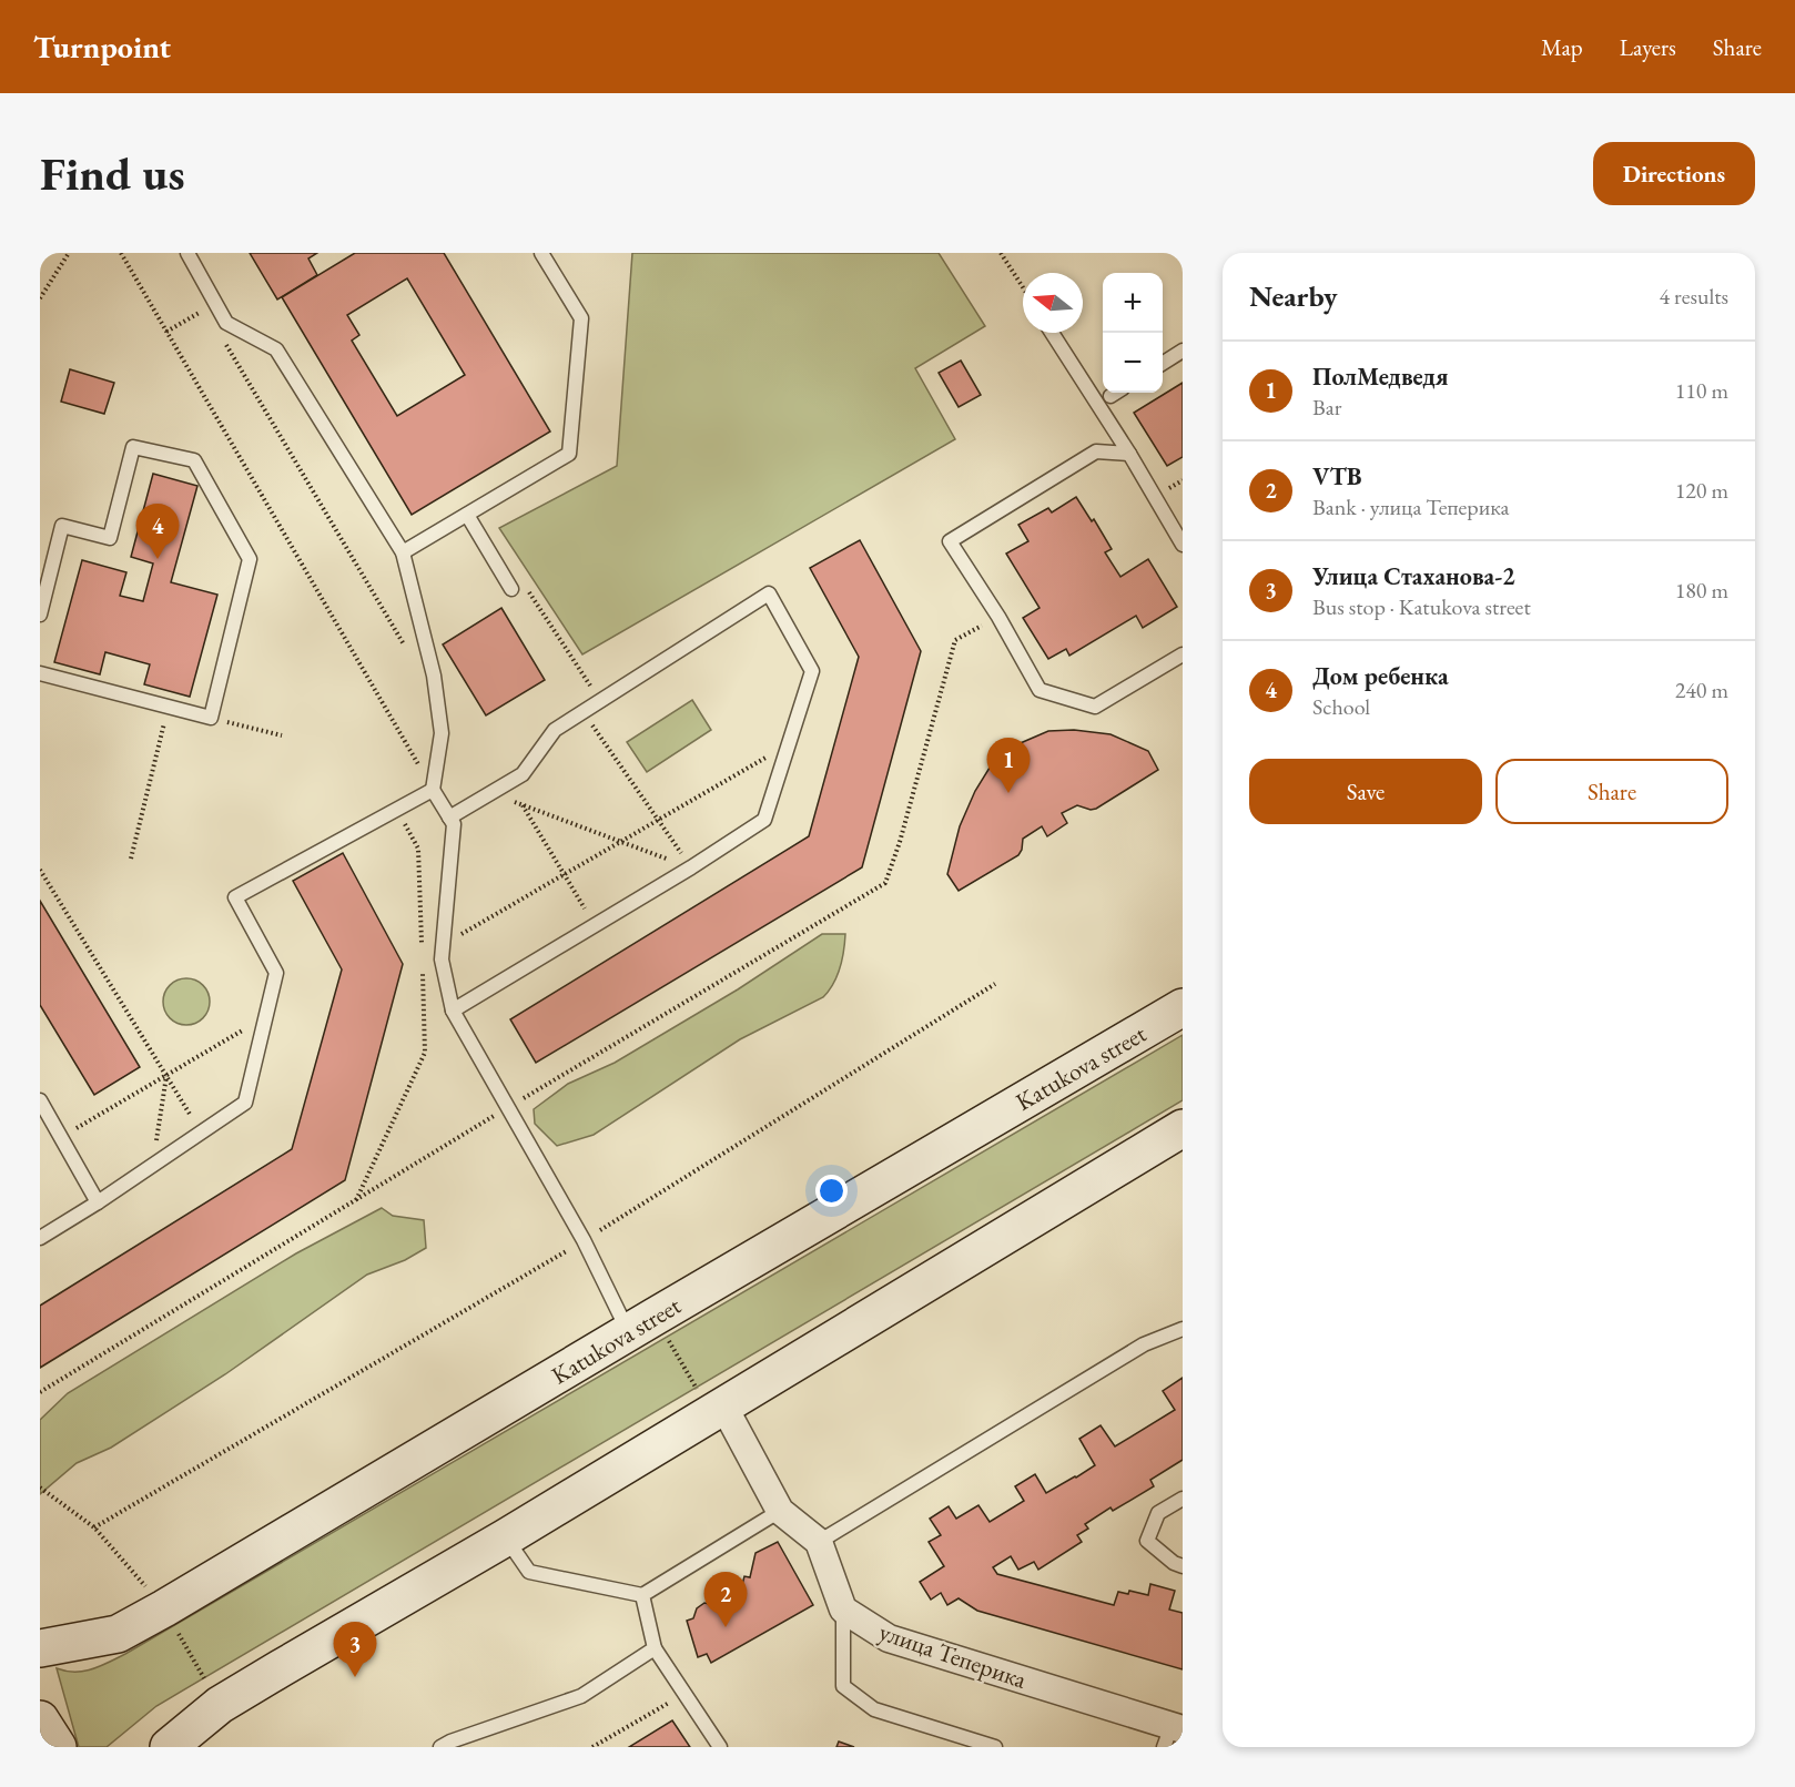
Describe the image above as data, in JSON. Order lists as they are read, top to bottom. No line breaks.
{"streets":{"main road":["Katukova street"],"street":["улица Теперика"]},"north":"left","page":{"header":"Turnpoint","nav":["Map","Layers","Share"],"buttons":["Directions",["Save","Share"]],"title":"Find us","heading":["Nearby","4 results"],"map_buttons":["+","−"],"list":[{"mark":"1","name":"ПолМедведя","note":"Bar","value":"110 m"},{"mark":"2","name":"VTB","note":"Bank · улица Теперика","value":"120 m"},{"mark":"3","name":"Улица Стаханова-2","note":"Bus stop · Katukova street","value":"180 m"},{"mark":"4","name":"Дом ребенка","note":"School","value":"240 m"}],"pins":["4","1","2","3"]}}
